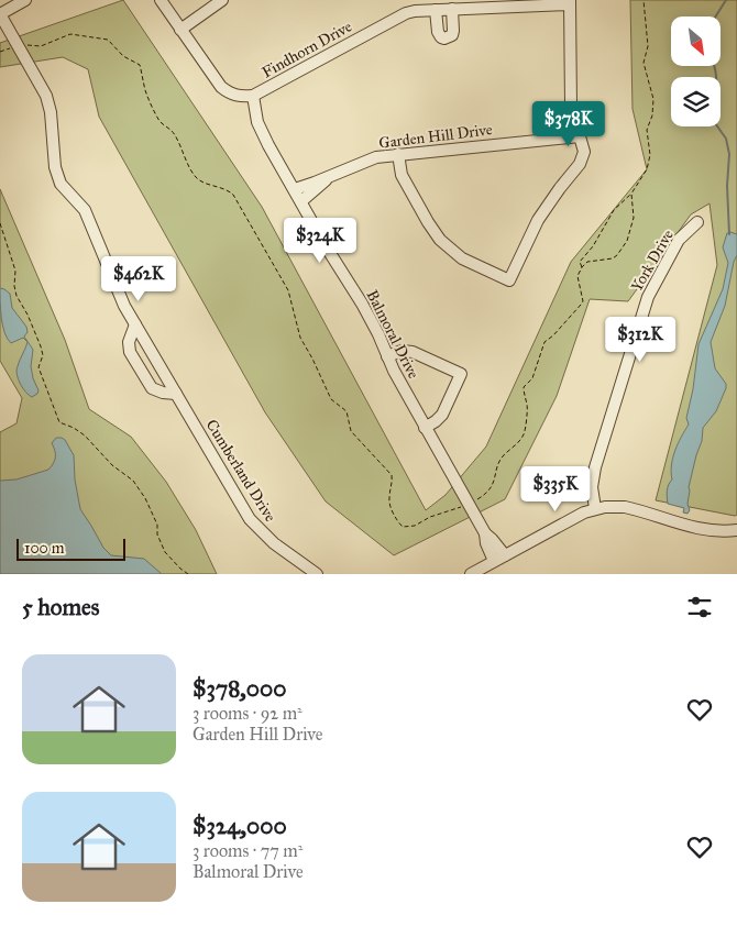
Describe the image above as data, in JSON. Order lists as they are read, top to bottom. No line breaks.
{"streets":{"street":["Findhorn Drive","Garden Hill Drive","York Drive","Balmoral Drive","Cumberland Drive"]},"crossings":[["Findhorn Drive","Balmoral Drive"],["Garden Hill Drive","Balmoral Drive"]],"scale_bar":"100 m","north":"bottom right","page":{"price":["$378K","$324K","$462K","$312K","$335K"],"scale":"100 m","heading":"5 homes","list":[{"name":"$378,000","note":"3 rooms · 92 m² · Garden Hill Drive"},{"name":"$324,000","note":"3 rooms · 77 m² · Balmoral Drive"}]}}
